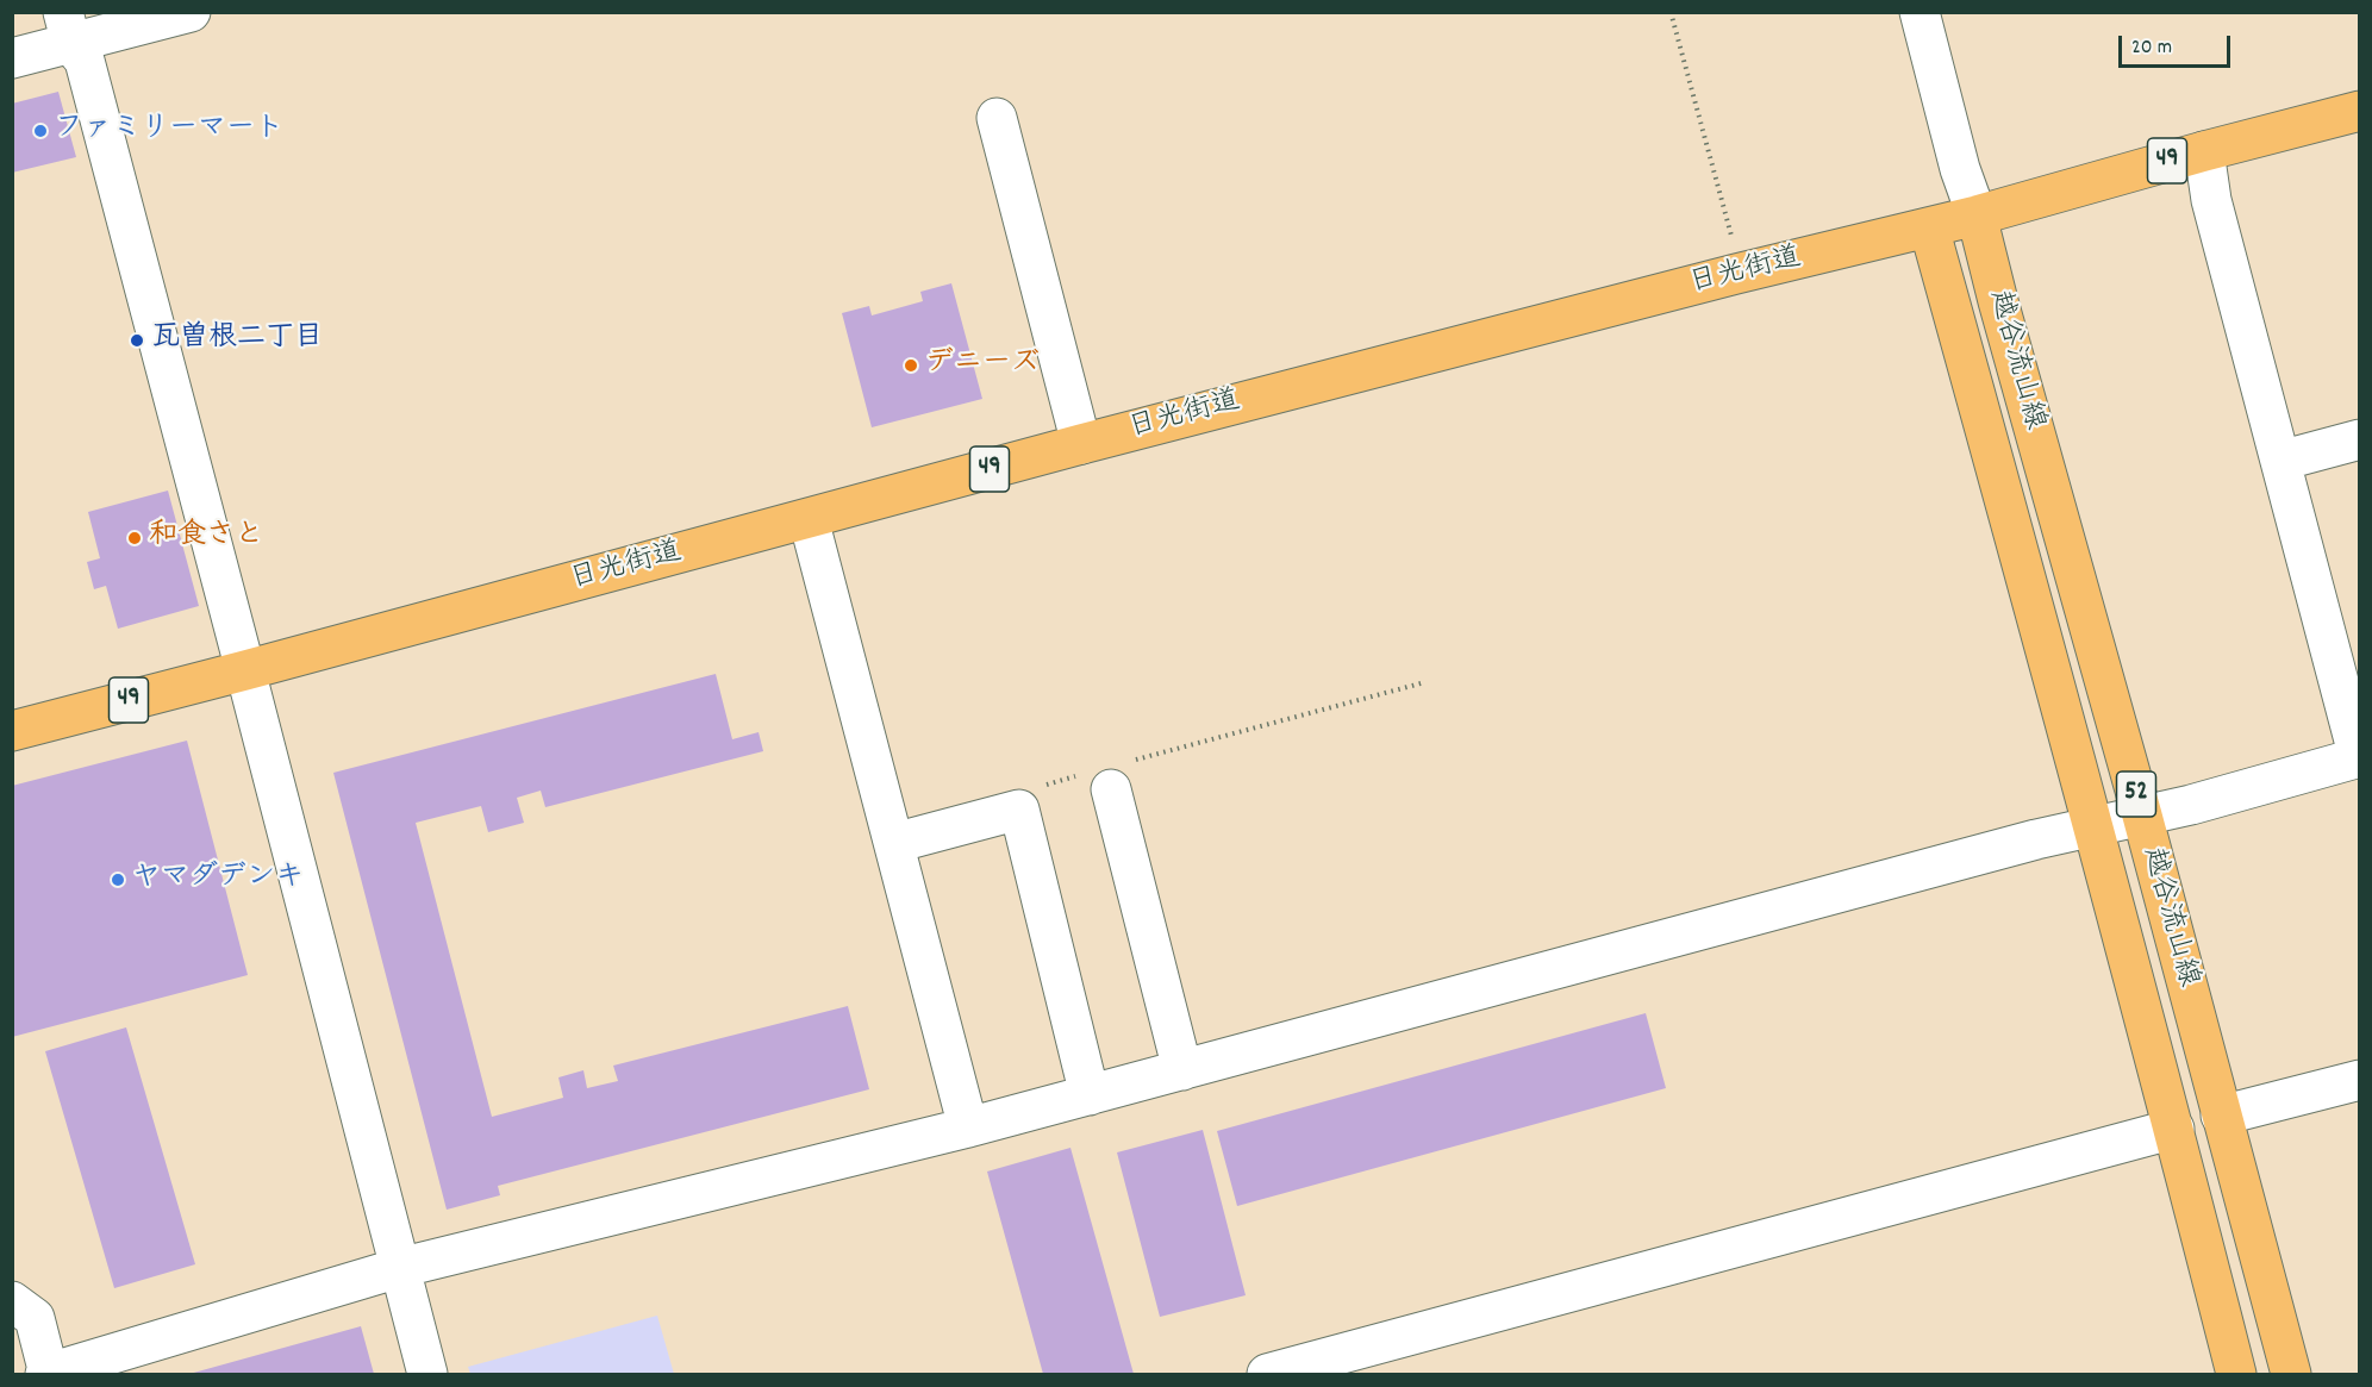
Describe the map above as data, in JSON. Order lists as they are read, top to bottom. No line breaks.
{"streets":{"main road":["49","日光街道","越谷流山線","52"]},"crossings":[["日光街道","越谷流山線"]],"places":["ファミリーマート","瓦曽根二丁目","デニーズ","和食さと","ヤマダデンキ"],"scale_bar":"20 m"}
